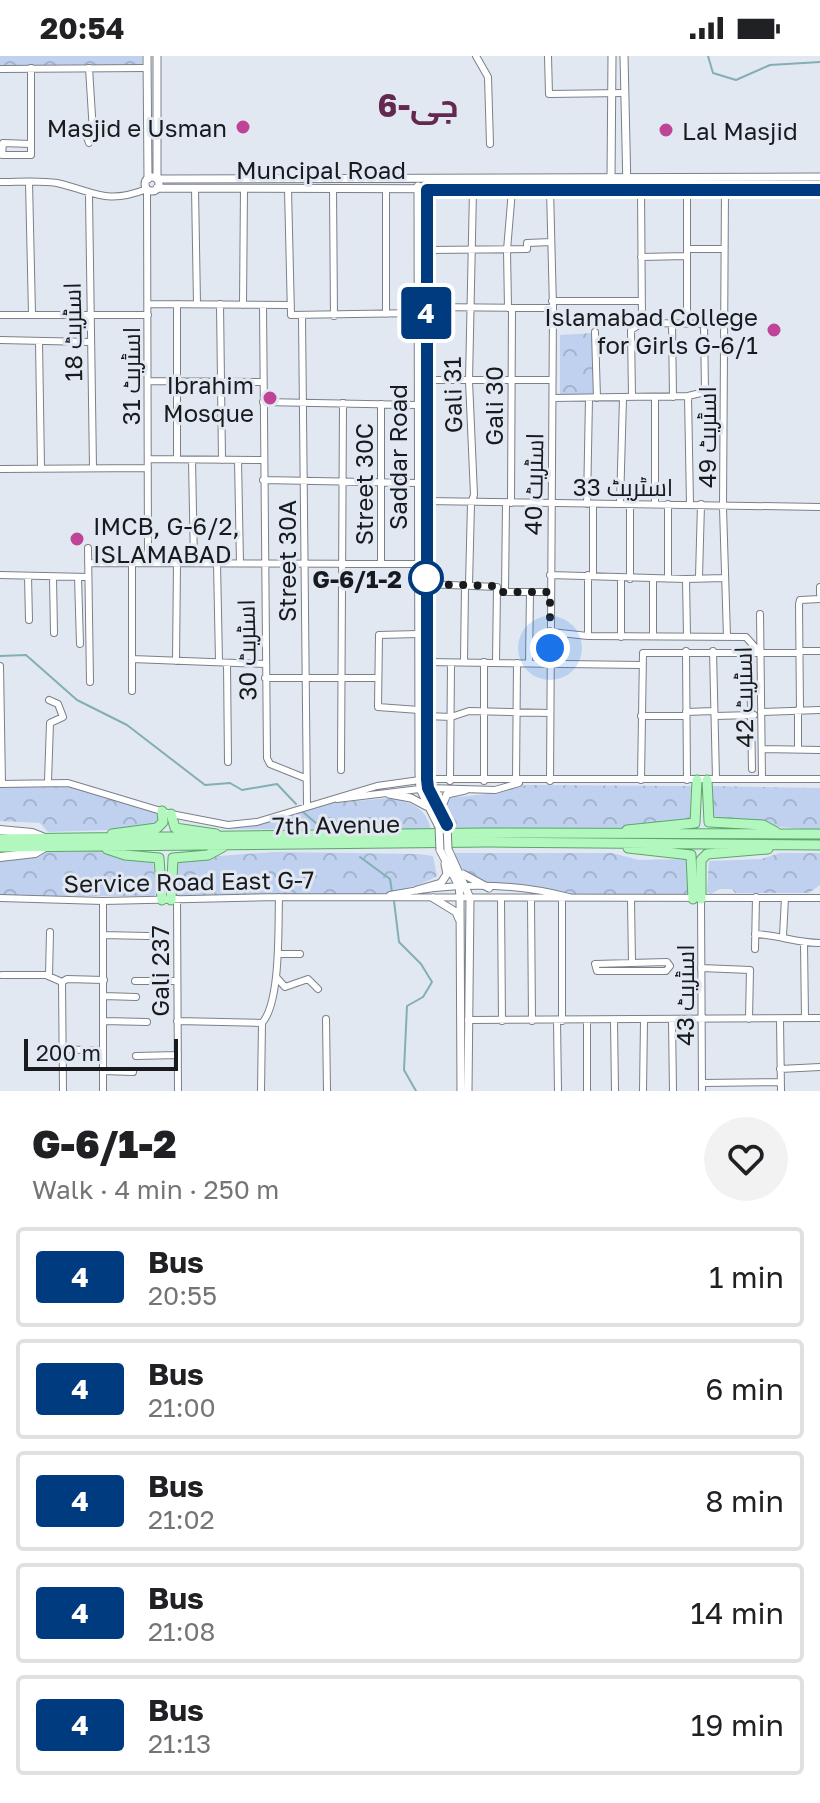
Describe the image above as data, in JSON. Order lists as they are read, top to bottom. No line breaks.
{"streets":{"main road":["7th Avenue"],"street":["Muncipal Road","اسٹریٹ 18","اسٹریٹ 31","Gali 31","Gali 30","اسٹریٹ 49","Saddar Road","Street 30C","اسٹریٹ 40","اسٹریٹ 33","Street 30A","اسٹریٹ 30","اسٹریٹ 42","Service Road East G-7","Gali 237","اسٹریٹ 43"]},"crossings":[["Muncipal Road","Gali 31"],["Muncipal Road","Gali 30"],["Muncipal Road","اسٹریٹ 49"],["Muncipal Road","Saddar Road"],["Muncipal Road","اسٹریٹ 40"],["Gali 31","اسٹریٹ 33"],["Gali 30","اسٹریٹ 33"],["اسٹریٹ 49","اسٹریٹ 33"],["Saddar Road","اسٹریٹ 33"],["اسٹریٹ 40","اسٹریٹ 33"],["Street 30A","اسٹریٹ 30"],["Service Road East G-7","Gali 237"],["Service Road East G-7","اسٹریٹ 43"]],"districts":["جی-6"],"places":["Masjid e Usman","Lal Masjid","Islamabad College for Girls G-6/1","Ibrahim Mosque","IMCB, G-6/2, ISLAMABAD","G-6/1-2"],"lines":["bus line 4"],"scale_bar":"200 m","page":{"status":"20:54","on_map":"4","scale":"200 m","heading":["G-6/1-2","Walk · 4 min · 250 m"],"list":[{"mark":"4","name":"Bus","note":"20:55","value":"1 min"},{"mark":"4","name":"Bus","note":"21:00","value":"6 min"},{"mark":"4","name":"Bus","note":"21:02","value":"8 min"},{"mark":"4","name":"Bus","note":"21:08","value":"14 min"},{"mark":"4","name":"Bus","note":"21:13","value":"19 min"}]}}
